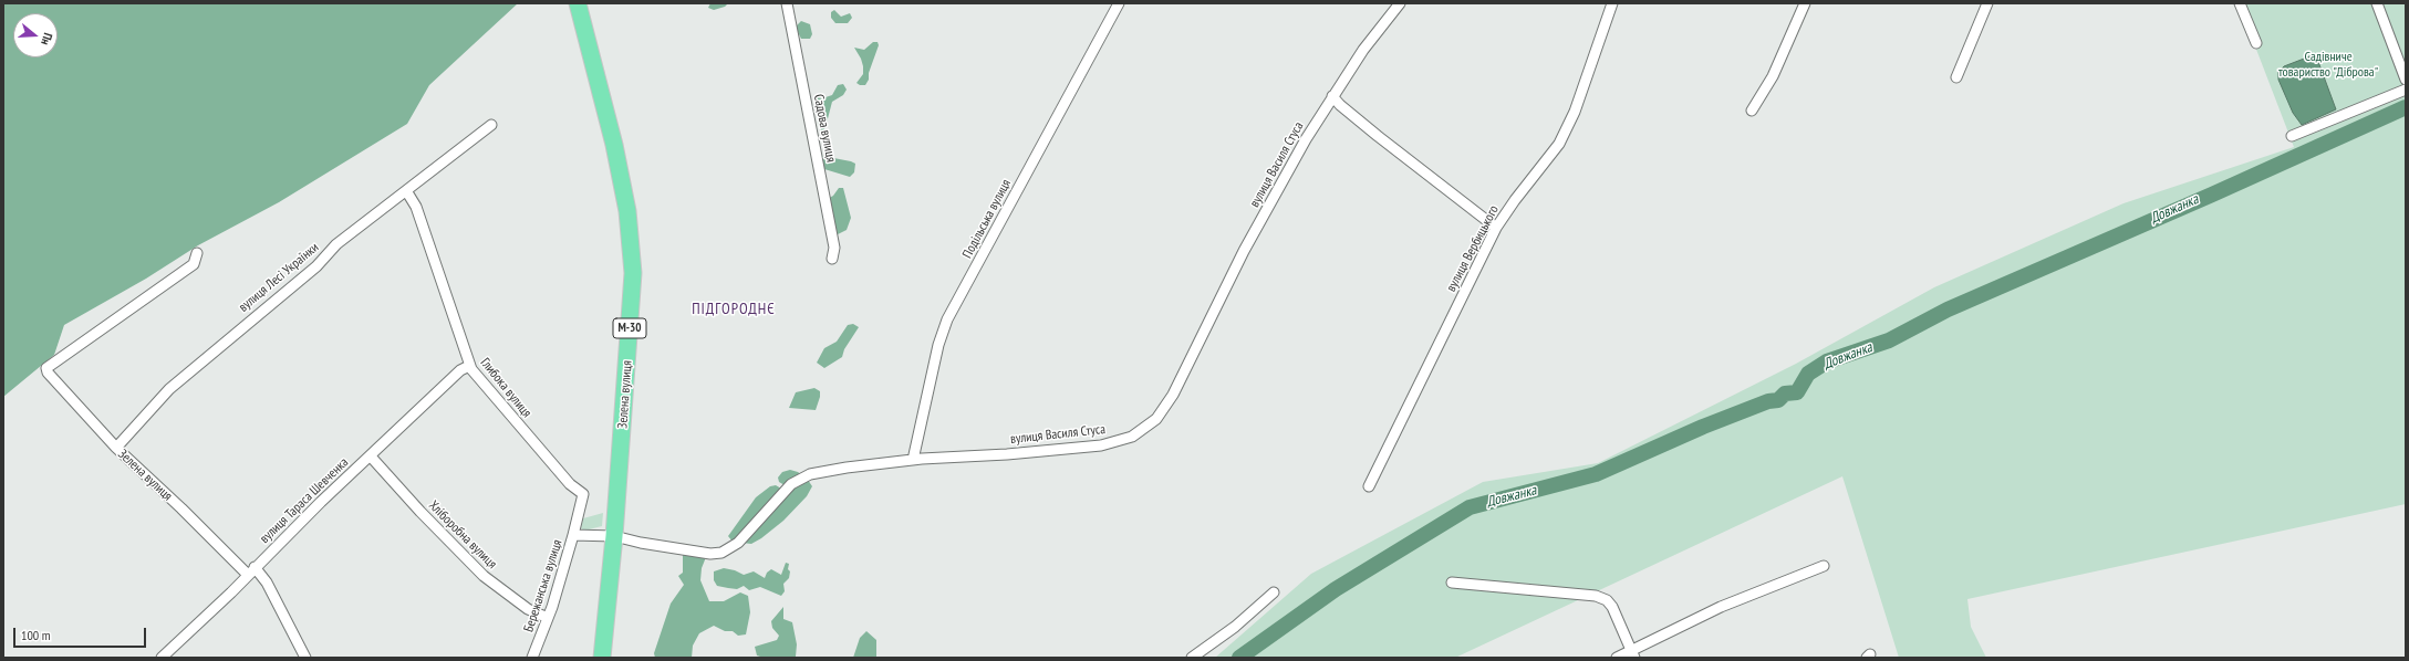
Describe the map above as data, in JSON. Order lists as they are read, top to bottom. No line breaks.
{"streets":{"highway":["М-30","Зелена вулиця"],"street":["Садова вулиця","вулиця Василя Стуса","Подільська вулиця","вулиця Вербицького","вулиця Лесі Українки","Глибока вулиця","вулиця Тараса Шевченка","Хліборобна вулиця","Бережанська вулиця"]},"crossings":[["вулиця Василя Стуса","Подільська вулиця"],["вулиця Василя Стуса","Зелена вулиця"],["вулиця Василя Стуса","Бережанська вулиця"],["вулиця Лесі Українки","Глибока вулиця"],["вулиця Лесі Українки","Зелена вулиця"],["Глибока вулиця","вулиця Тараса Шевченка"],["Глибока вулиця","Бережанська вулиця"],["Зелена вулиця","вулиця Тараса Шевченка"],["Зелена вулиця","Бережанська вулиця"],["вулиця Тараса Шевченка","Хліборобна вулиця"],["Хліборобна вулиця","Бережанська вулиця"]],"districts":["ПІДГОРОДНЄ"],"water":["Довжанка"],"parks":["Садівниче товариство \"Діброва\""],"scale_bar":"100 m","north":"right"}
